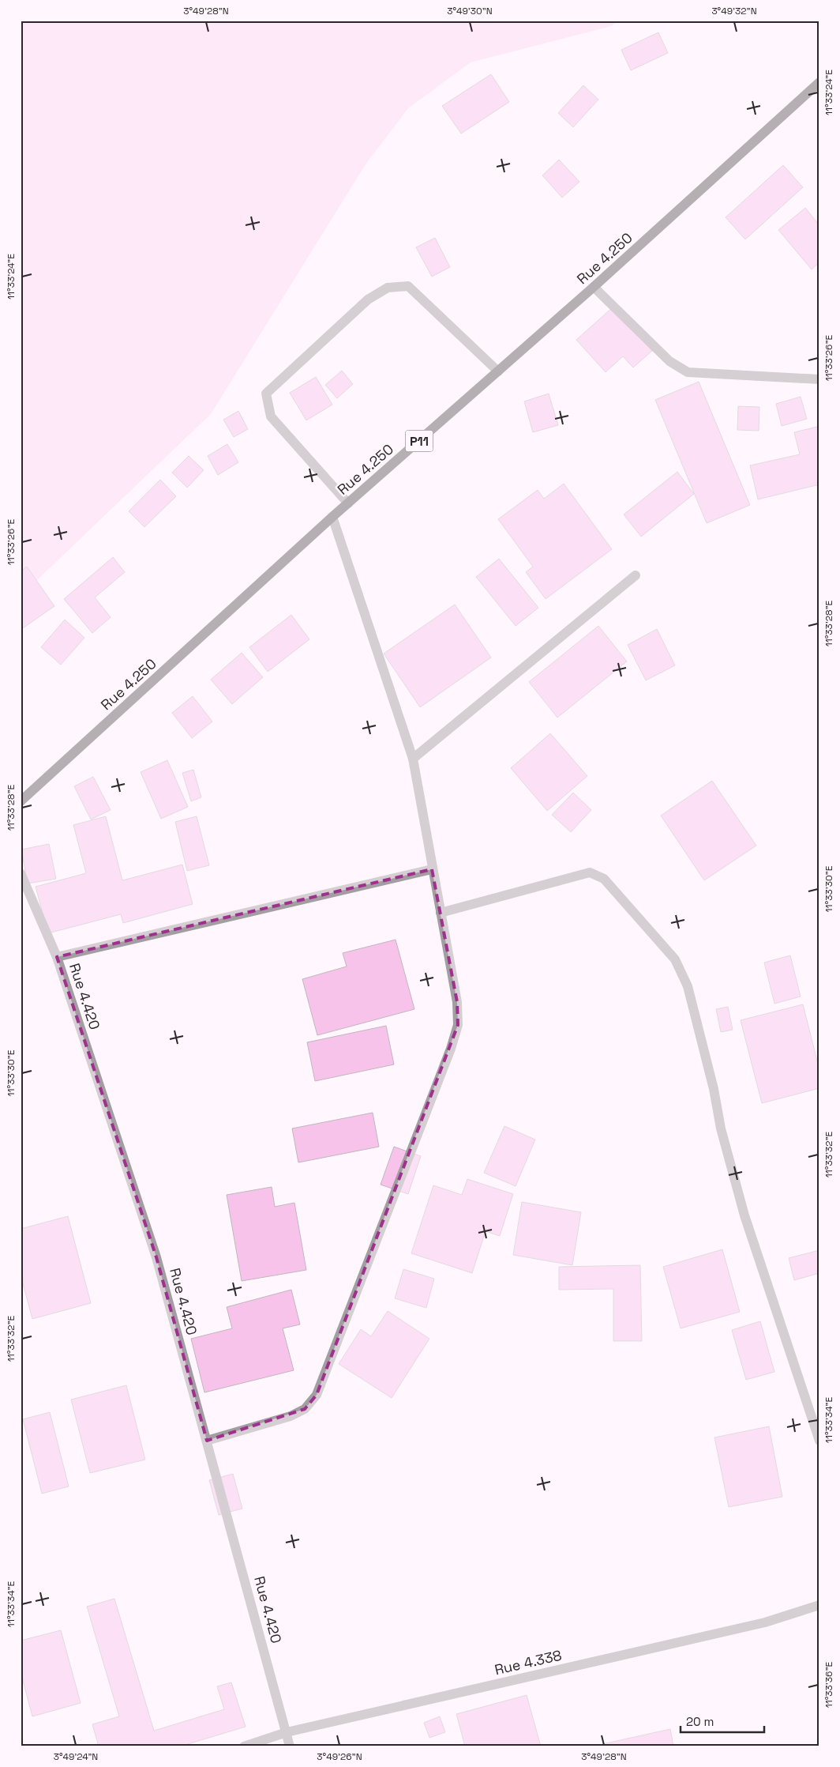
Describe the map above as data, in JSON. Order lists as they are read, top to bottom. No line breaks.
{"streets":{"main road":["Rue 4.250","P11"],"street":["Rue 4.420","Rue 4.338"]},"crossings":[["Rue 4.420","Rue 4.338"]],"scale_bar":"20 m","coordinates":["3°49'28\"N","3°49'30\"N","3°49'32\"N","11°33'24\"E","11°33'26\"E","11°33'28\"E","11°33'30\"E","11°33'32\"E","11°33'34\"E","11°33'36\"E","3°49'24\"N","3°49'26\"N"]}
